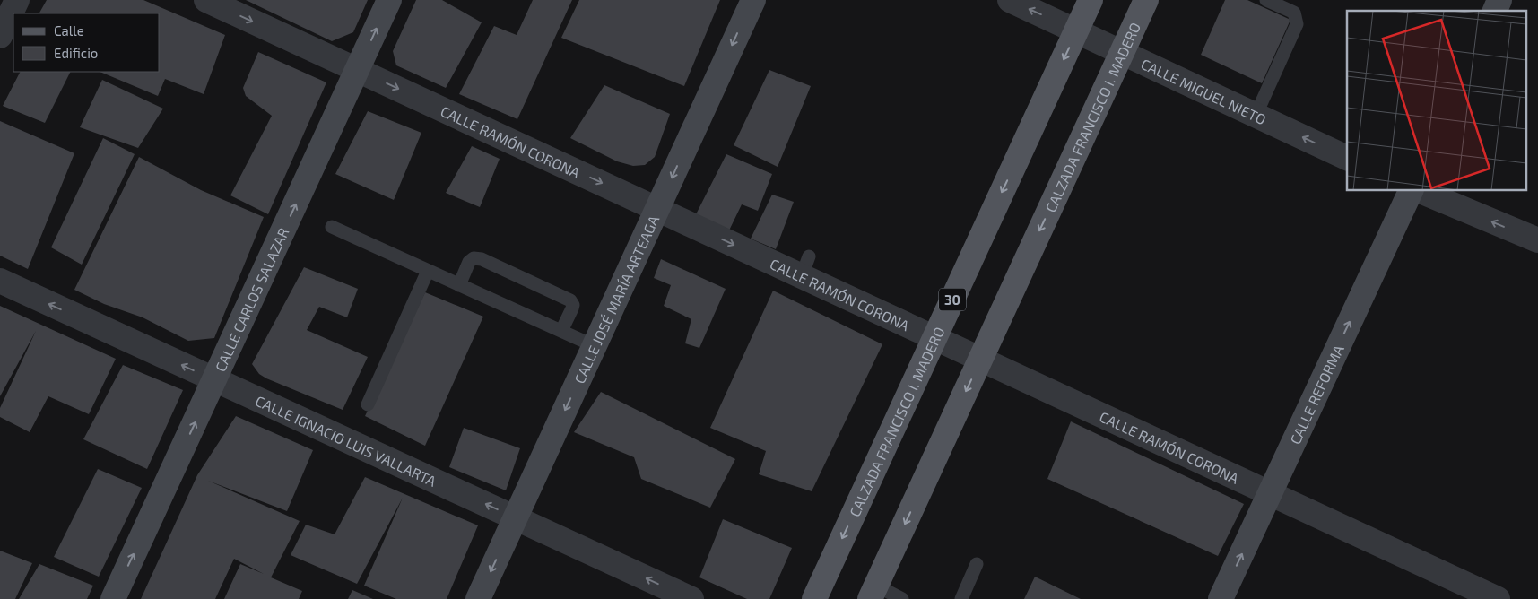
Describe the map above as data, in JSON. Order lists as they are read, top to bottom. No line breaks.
{"streets":{"main road":["CALZADA FRANCISCO I. MADERO","30"],"street":["CALLE MIGUEL NIETO","CALLE RAMÓN CORONA","CALLE CARLOS SALAZAR","CALLE JOSÉ MARÍA ARTEAGA","CALLE REFORMA","CALLE IGNACIO LUIS VALLARTA"]},"crossings":[["CALLE MIGUEL NIETO","CALZADA FRANCISCO I. MADERO"],["CALZADA FRANCISCO I. MADERO","CALLE RAMÓN CORONA"],["CALLE RAMÓN CORONA","CALLE CARLOS SALAZAR"],["CALLE RAMÓN CORONA","CALLE JOSÉ MARÍA ARTEAGA"],["CALLE RAMÓN CORONA","CALLE REFORMA"],["CALLE CARLOS SALAZAR","CALLE IGNACIO LUIS VALLARTA"],["CALLE JOSÉ MARÍA ARTEAGA","CALLE IGNACIO LUIS VALLARTA"]],"one_way":["CALLE MIGUEL NIETO","CALZADA FRANCISCO I. MADERO","CALLE RAMÓN CORONA","CALLE CARLOS SALAZAR","CALLE JOSÉ MARÍA ARTEAGA","CALLE REFORMA","CALLE IGNACIO LUIS VALLARTA"],"legend":["Calle","Edificio"]}
